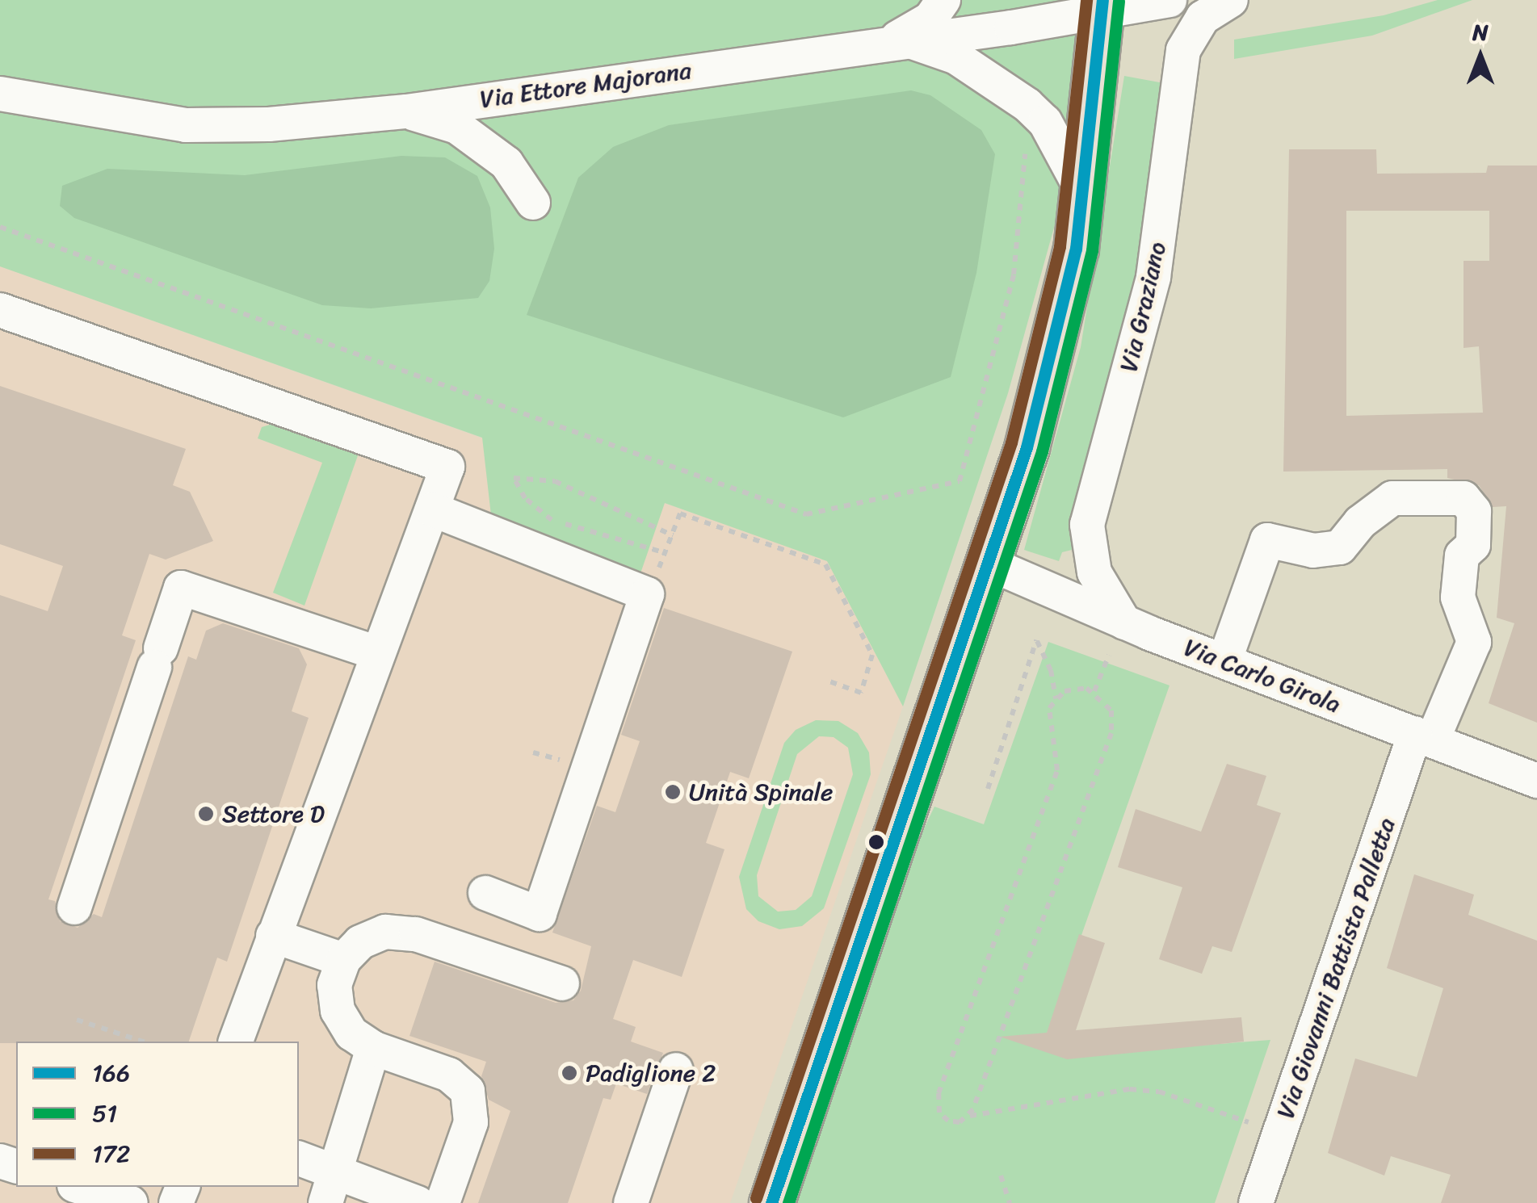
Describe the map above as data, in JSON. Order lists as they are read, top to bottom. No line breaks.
{"streets":{"street":["Via Ettore Majorana","Via Graziano","Via Carlo Girola","Via Giovanni Battista Palletta"]},"crossings":[["Via Graziano","Via Carlo Girola"],["Via Carlo Girola","Via Giovanni Battista Palletta"]],"places":["Unità Spinale","Settore D","Padiglione 2"],"lines":["transit line 166","transit line 172","transit line 51"],"legend":["166","51","172"],"north":"top"}
